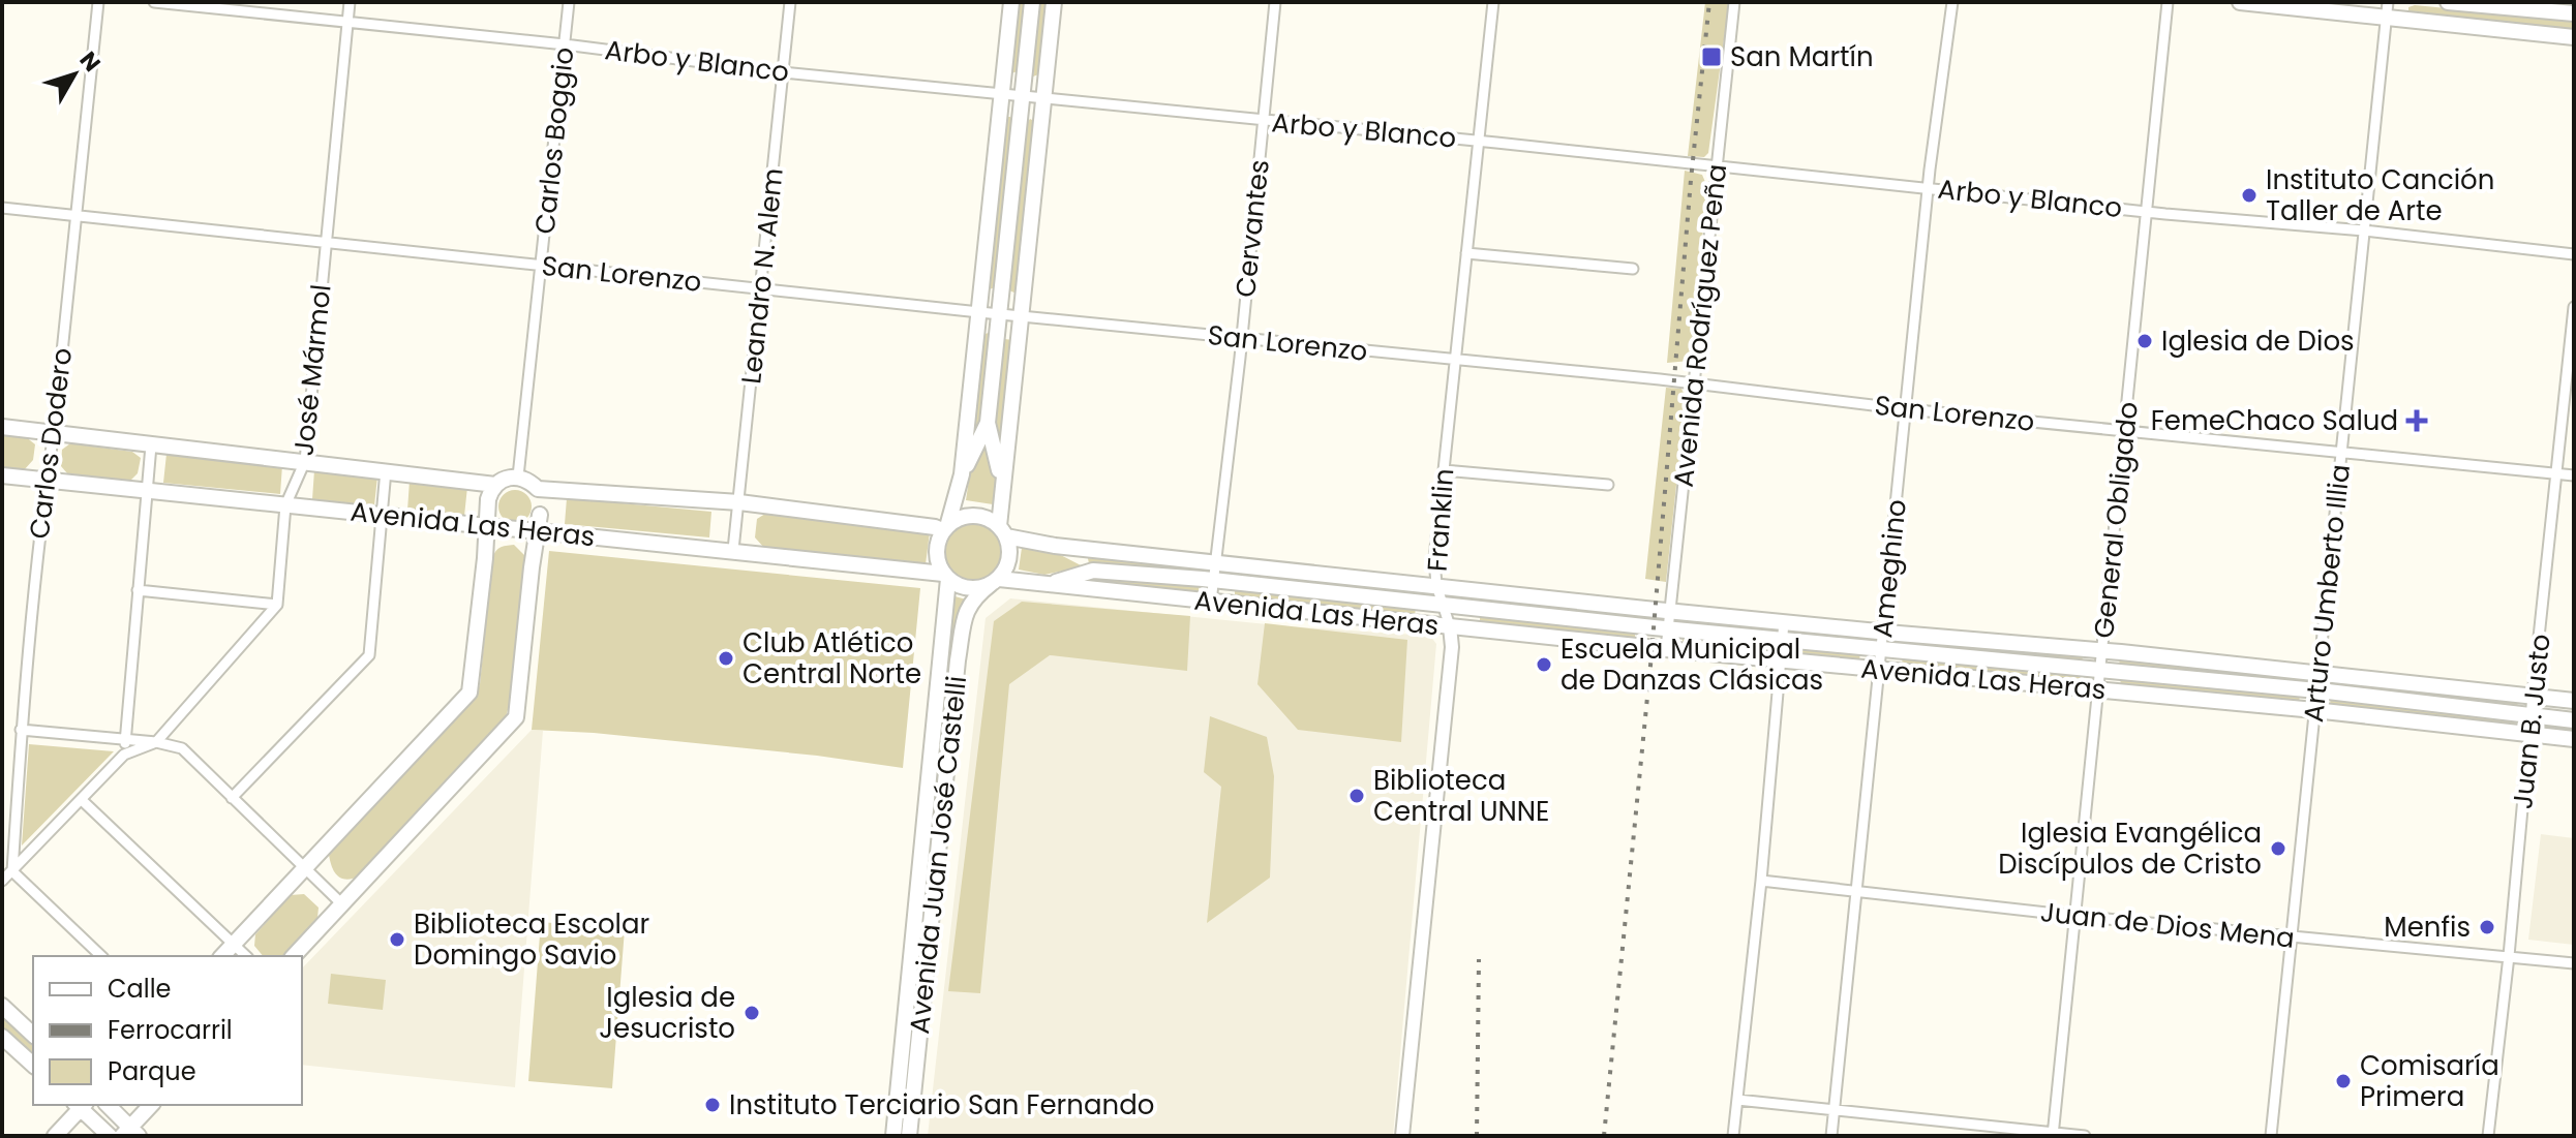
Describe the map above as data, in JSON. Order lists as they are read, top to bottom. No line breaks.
{"streets":{"main road":["Avenida Las Heras","Avenida Juan José Castelli"],"street":["Arbo y Blanco","Carlos Boggio","Cervantes","San Lorenzo","Leandro N. Alem","Avenida Rodríguez Peña","José Mármol","Carlos Dodero","Franklin","General Obligado","Ameghino","Arturo Umberto Illia","Juan B. Justo","Juan de Dios Mena"]},"crossings":[["Arbo y Blanco","Carlos Boggio"],["Arbo y Blanco","Cervantes"],["Arbo y Blanco","Leandro N. Alem"],["Arbo y Blanco","Avenida Rodríguez Peña"],["Arbo y Blanco","José Mármol"],["Arbo y Blanco","Franklin"],["Arbo y Blanco","General Obligado"],["Arbo y Blanco","Ameghino"],["Arbo y Blanco","Arturo Umberto Illia"],["Carlos Boggio","San Lorenzo"],["Carlos Boggio","Avenida Las Heras"],["Cervantes","San Lorenzo"],["Cervantes","Avenida Las Heras"],["San Lorenzo","Leandro N. Alem"],["San Lorenzo","Avenida Rodríguez Peña"],["San Lorenzo","José Mármol"],["San Lorenzo","Carlos Dodero"],["San Lorenzo","Franklin"],["San Lorenzo","General Obligado"],["San Lorenzo","Ameghino"],["San Lorenzo","Arturo Umberto Illia"],["San Lorenzo","Juan B. Justo"],["Leandro N. Alem","Avenida Las Heras"],["Avenida Rodríguez Peña","Avenida Las Heras"],["José Mármol","Avenida Las Heras"],["Carlos Dodero","Avenida Las Heras"],["Franklin","Avenida Las Heras"],["General Obligado","Avenida Las Heras"],["General Obligado","Juan de Dios Mena"],["Avenida Las Heras","Ameghino"],["Avenida Las Heras","Arturo Umberto Illia"],["Avenida Las Heras","Juan B. Justo"],["Avenida Las Heras","Avenida Juan José Castelli"],["Ameghino","Juan de Dios Mena"],["Arturo Umberto Illia","Juan de Dios Mena"],["Juan B. Justo","Juan de Dios Mena"]],"places":{"transit":["San Martín"],"other":["Instituto Canción Taller de Arte","Iglesia de Dios","Club Atlético Central Norte","Escuela Municipal de Danzas Clásicas","Biblioteca Central UNNE","Iglesia Evangélica Discípulos de Cristo","Menfis","Biblioteca Escolar Domingo Savio","Iglesia de Jesucristo","Comisaría Primera","Instituto Terciario San Fernando"],"health":["FemeChaco Salud"]},"legend":["Calle","Ferrocarril","Parque"],"north":"top right"}
